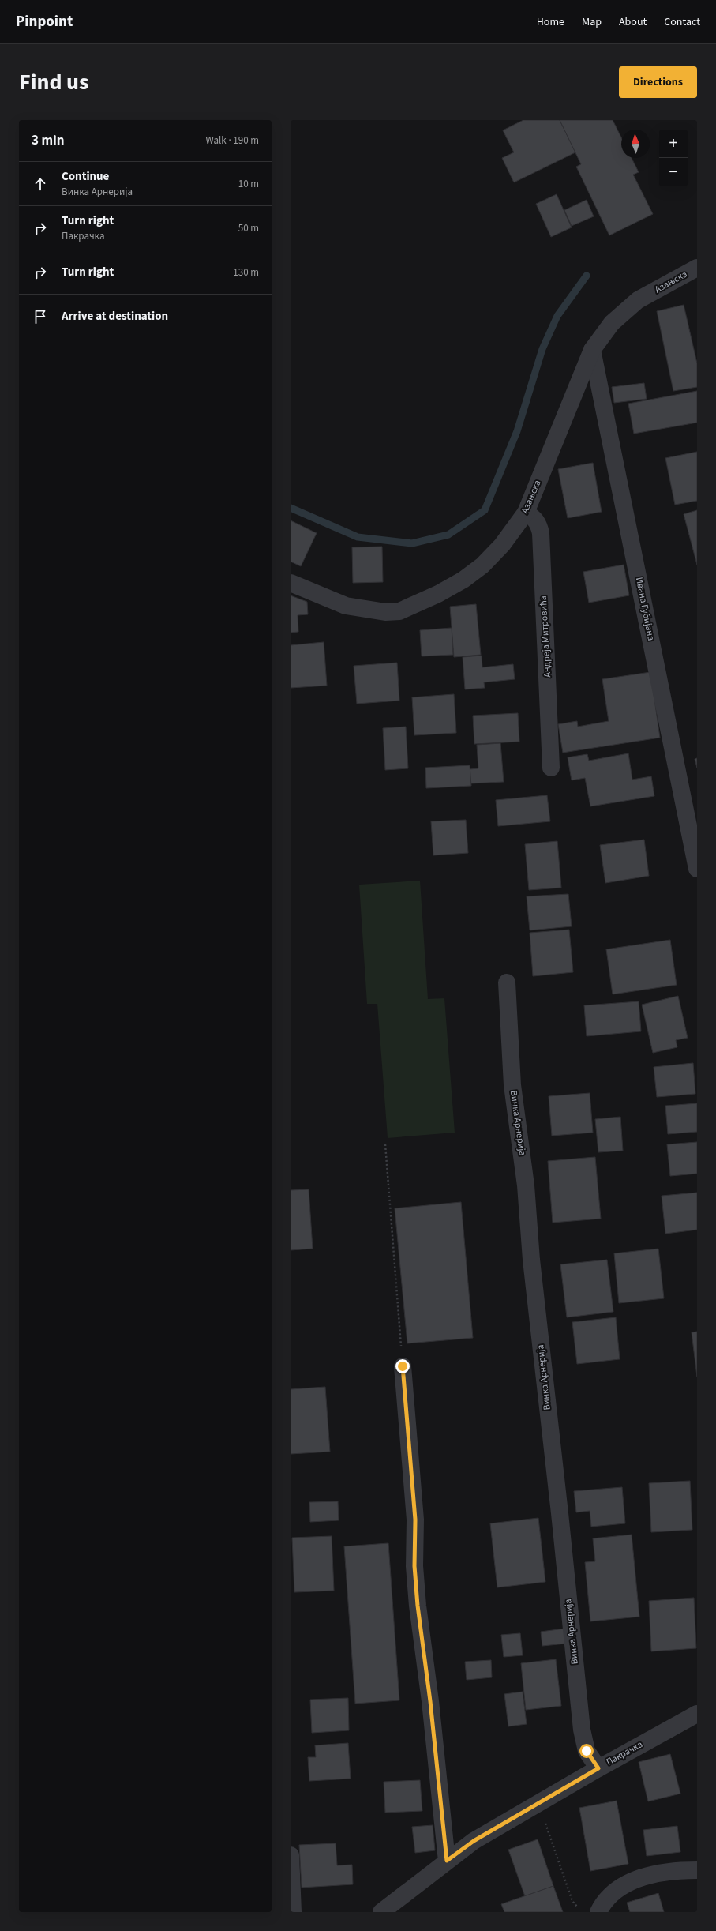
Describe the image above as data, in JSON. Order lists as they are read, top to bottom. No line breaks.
{"streets":{"street":["Азањска","Ивана Губијана","Андреја Митровића","Винка Арнерија","Пакрачка"]},"crossings":[["Азањска","Ивана Губијана"],["Азањска","Андреја Митровића"],["Винка Арнерија","Пакрачка"]],"north":"top","page":{"header":"Pinpoint","nav":["Home","Map","About","Contact"],"title":"Find us","buttons":"Directions","heading":["3 min","Walk · 190 m"],"map_buttons":["+","−"],"list":[["Continue","Винка Арнерија","10 m"],["Turn right","Пакрачка","50 m"],["Turn right","130 m"],"Arrive at destination"]}}
